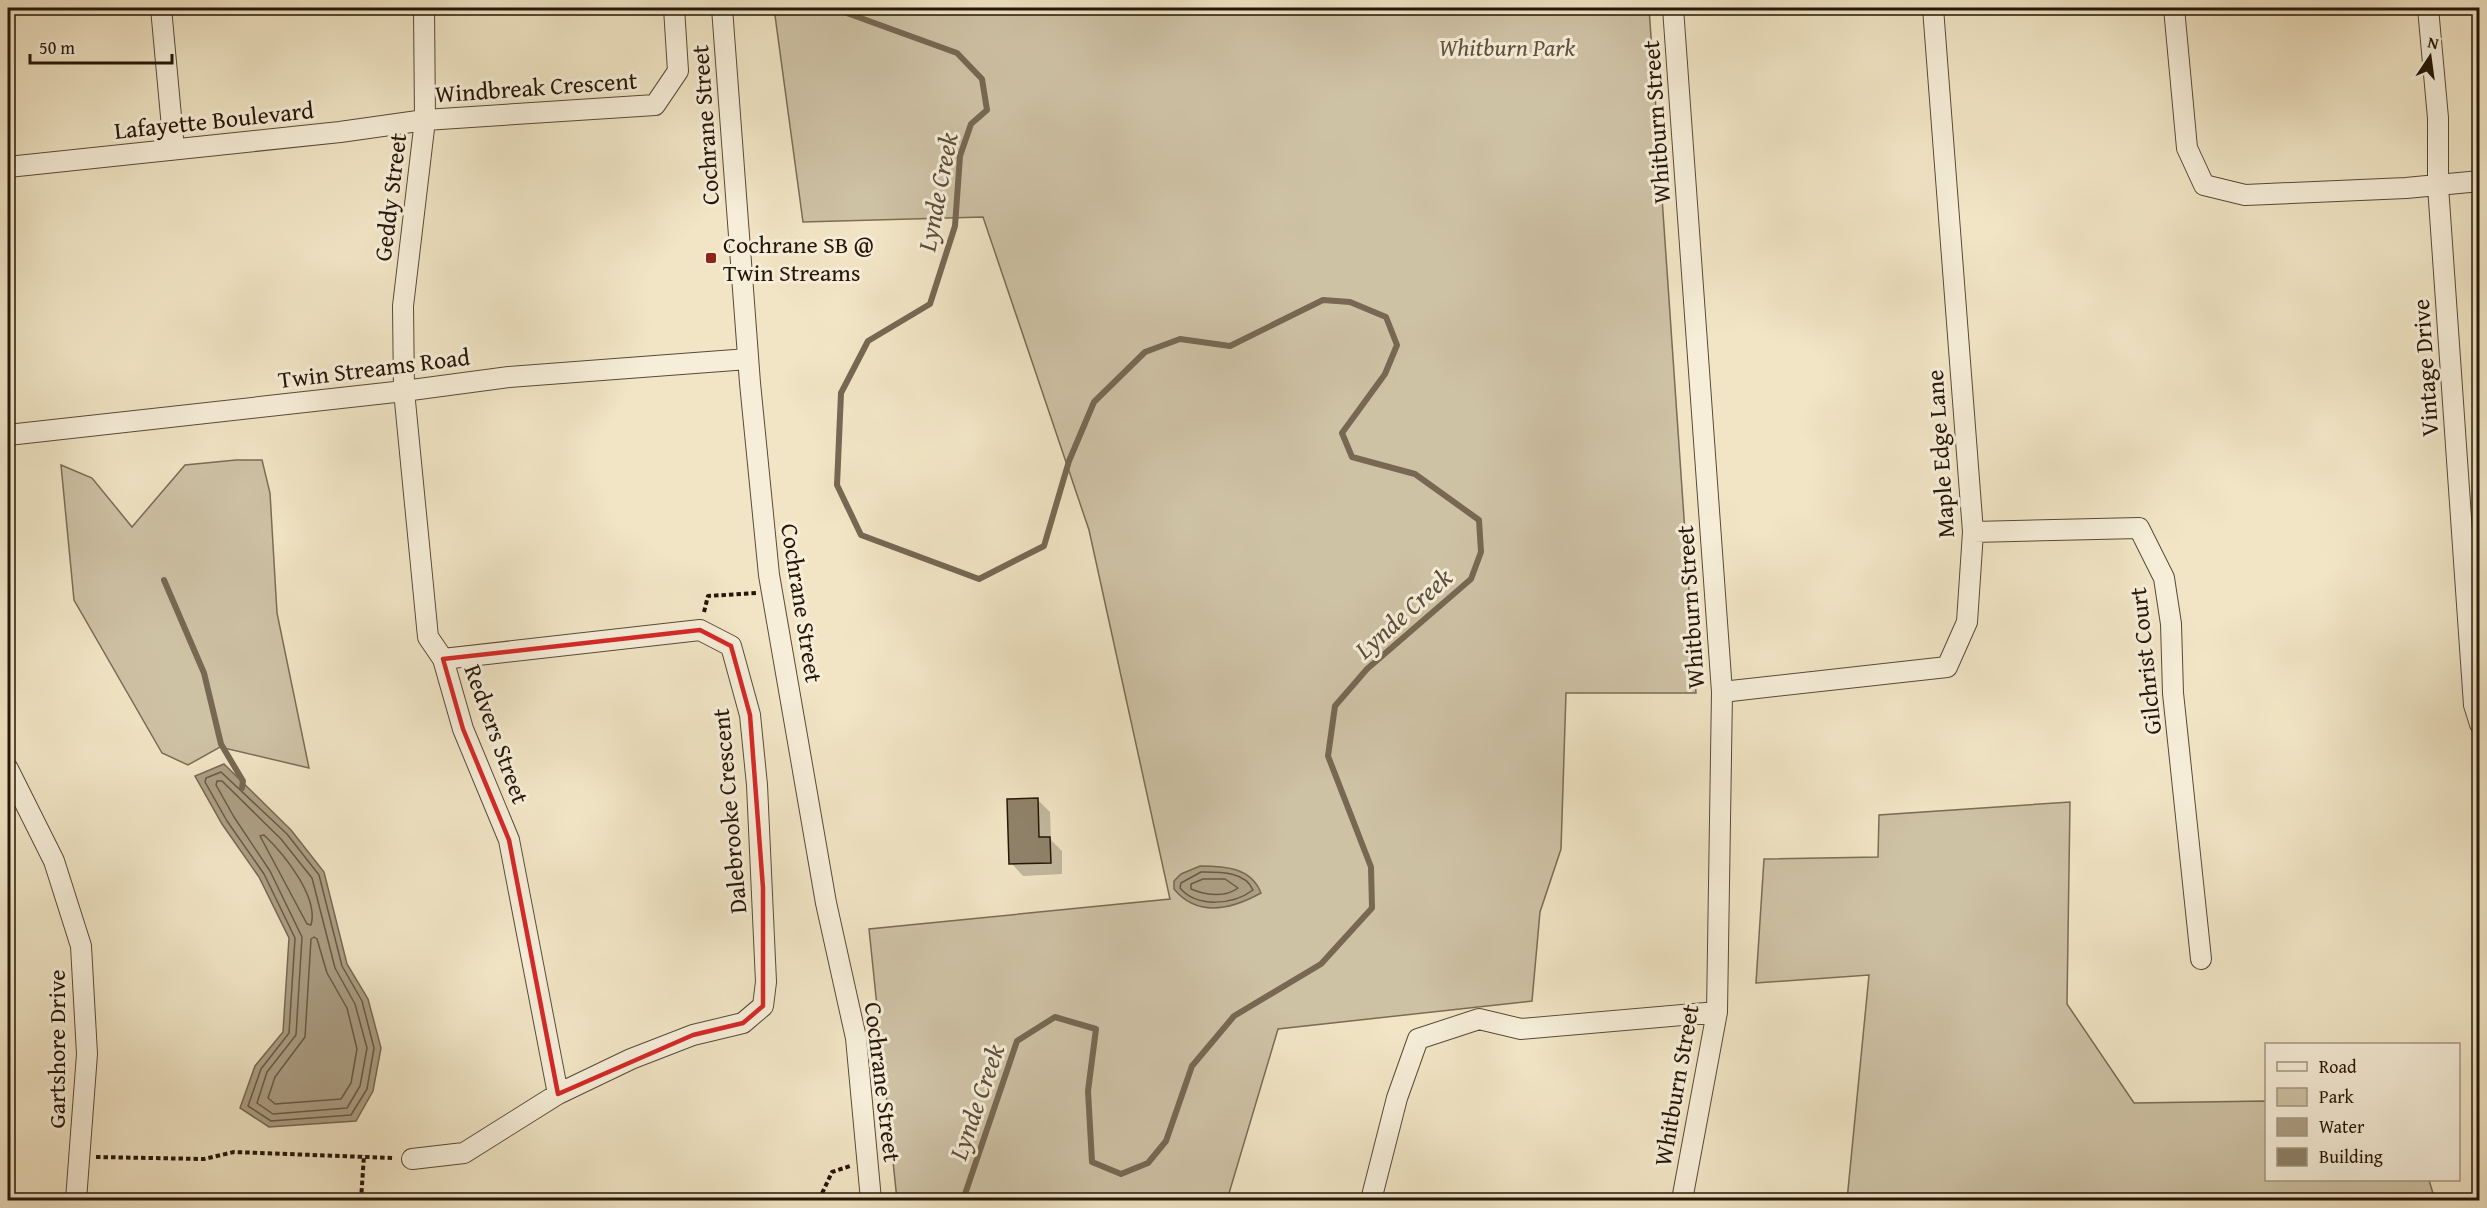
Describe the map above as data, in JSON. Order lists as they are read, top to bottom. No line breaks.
{"streets":{"street":["Windbreak Crescent","Lafayette Boulevard","Whitburn Street","Cochrane Street","Geddy Street","Twin Streams Road","Vintage Drive","Maple Edge Lane","Gilchrist Court","Redvers Street","Dalebrooke Crescent","Gartshore Drive"]},"crossings":[["Windbreak Crescent","Lafayette Boulevard"],["Windbreak Crescent","Geddy Street"],["Lafayette Boulevard","Geddy Street"],["Whitburn Street","Maple Edge Lane"],["Cochrane Street","Twin Streams Road"],["Geddy Street","Twin Streams Road"],["Geddy Street","Redvers Street"],["Twin Streams Road","Redvers Street"],["Maple Edge Lane","Gilchrist Court"],["Redvers Street","Dalebrooke Crescent"]],"water":["Lynde Creek"],"parks":["Whitburn Park"],"places":{"transit":["Cochrane SB @ Twin Streams"]},"legend":["Road","Park","Water","Building"],"scale_bar":"50 m","north":"top"}
